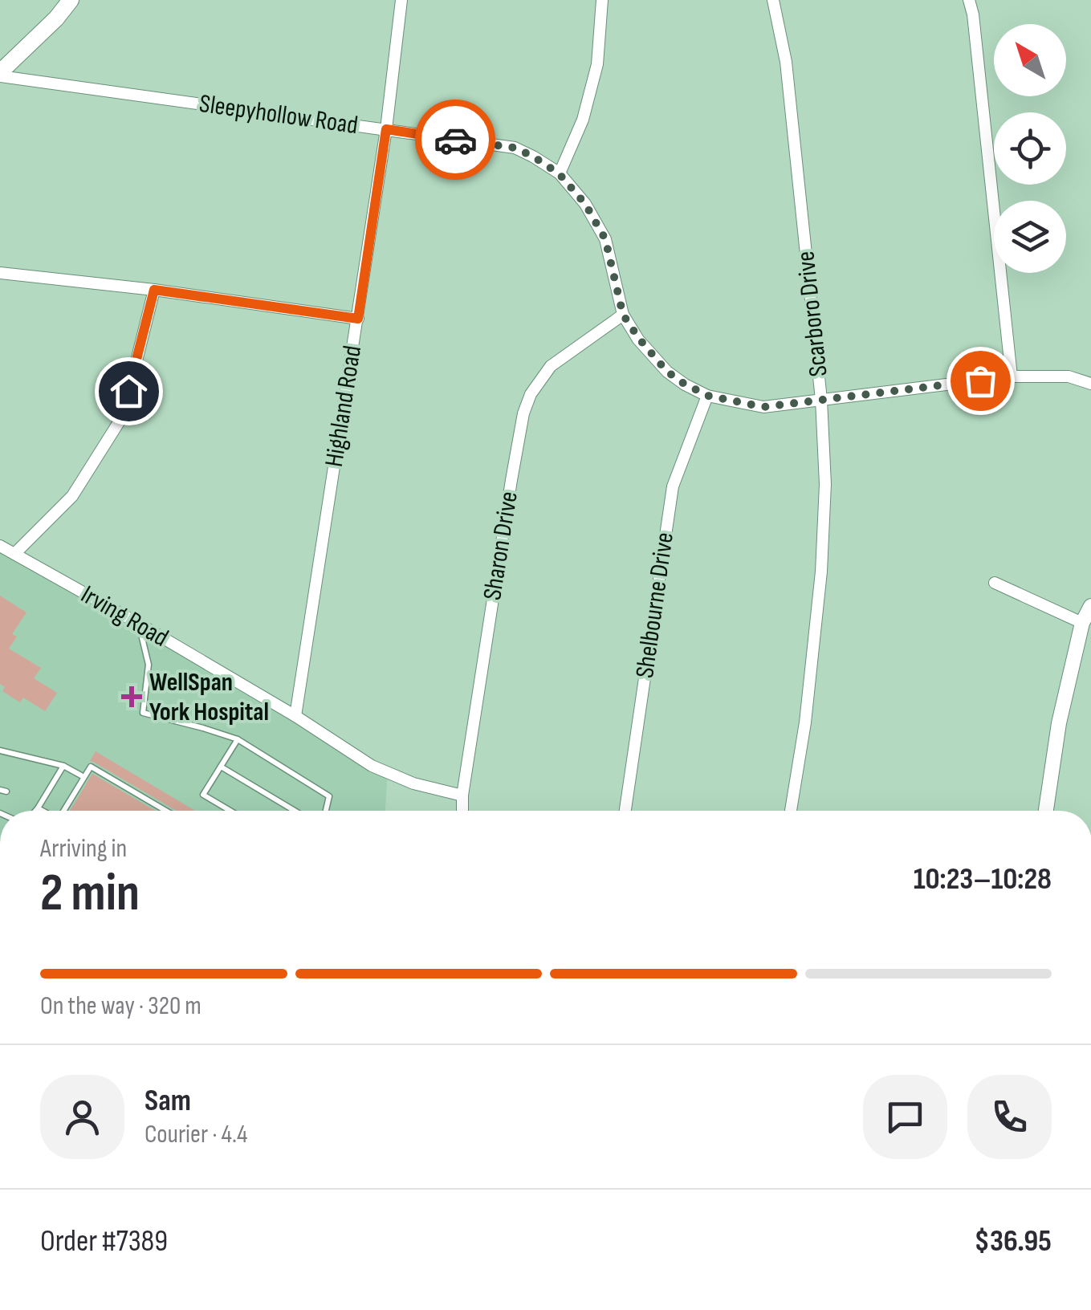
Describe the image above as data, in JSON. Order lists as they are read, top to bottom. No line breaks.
{"streets":{"street":["Sleepyhollow Road","Scarboro Drive","Highland Road","Sharon Drive","Shelbourne Drive","Irving Road"]},"crossings":[["Sleepyhollow Road","Scarboro Drive"],["Sleepyhollow Road","Highland Road"],["Sleepyhollow Road","Sharon Drive"],["Sleepyhollow Road","Shelbourne Drive"],["Highland Road","Irving Road"],["Sharon Drive","Irving Road"]],"places":{"health":["WellSpan York Hospital"]},"north":"top left","page":{"heading":["2 min","Arriving in","10:23–10:28"],"panel":["Sam","Courier · 4.4","Order #7389","$36.95"],"bar":"On the way · 320 m"}}
